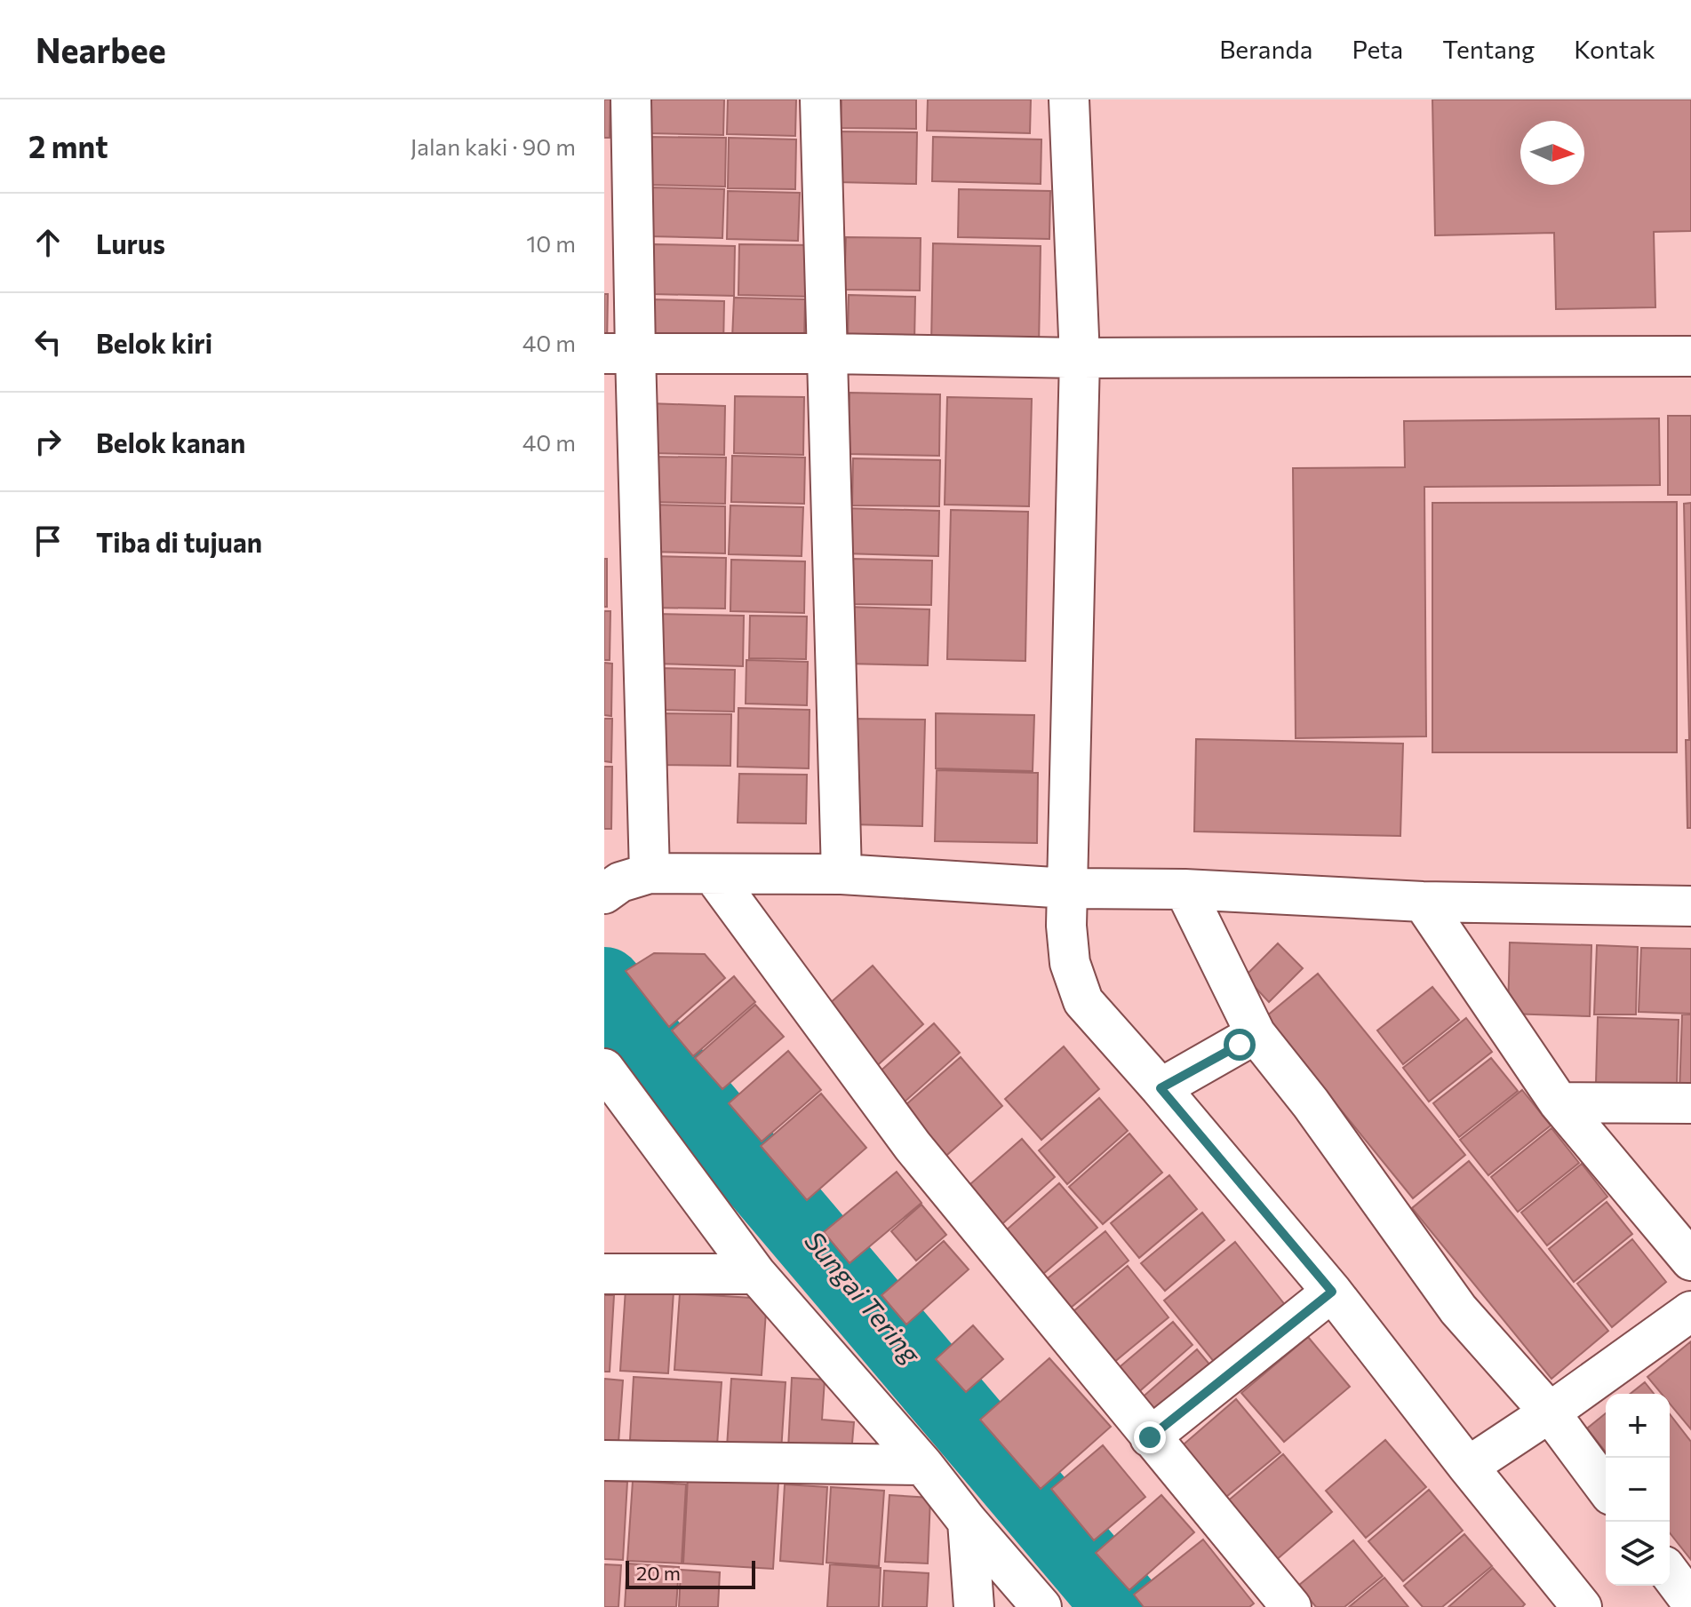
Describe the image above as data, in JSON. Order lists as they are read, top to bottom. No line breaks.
{"water":["Sungai Tering"],"scale_bar":"20 m","north":"right","page":{"header":"Nearbee","nav":["Beranda","Peta","Tentang","Kontak"],"heading":["2 mnt","Jalan kaki · 90 m"],"list":[["Lurus","10 m"],["Belok kiri","40 m"],["Belok kanan","40 m"],"Tiba di tujuan"],"map_buttons":["+","−"],"scale":"20 m"}}
